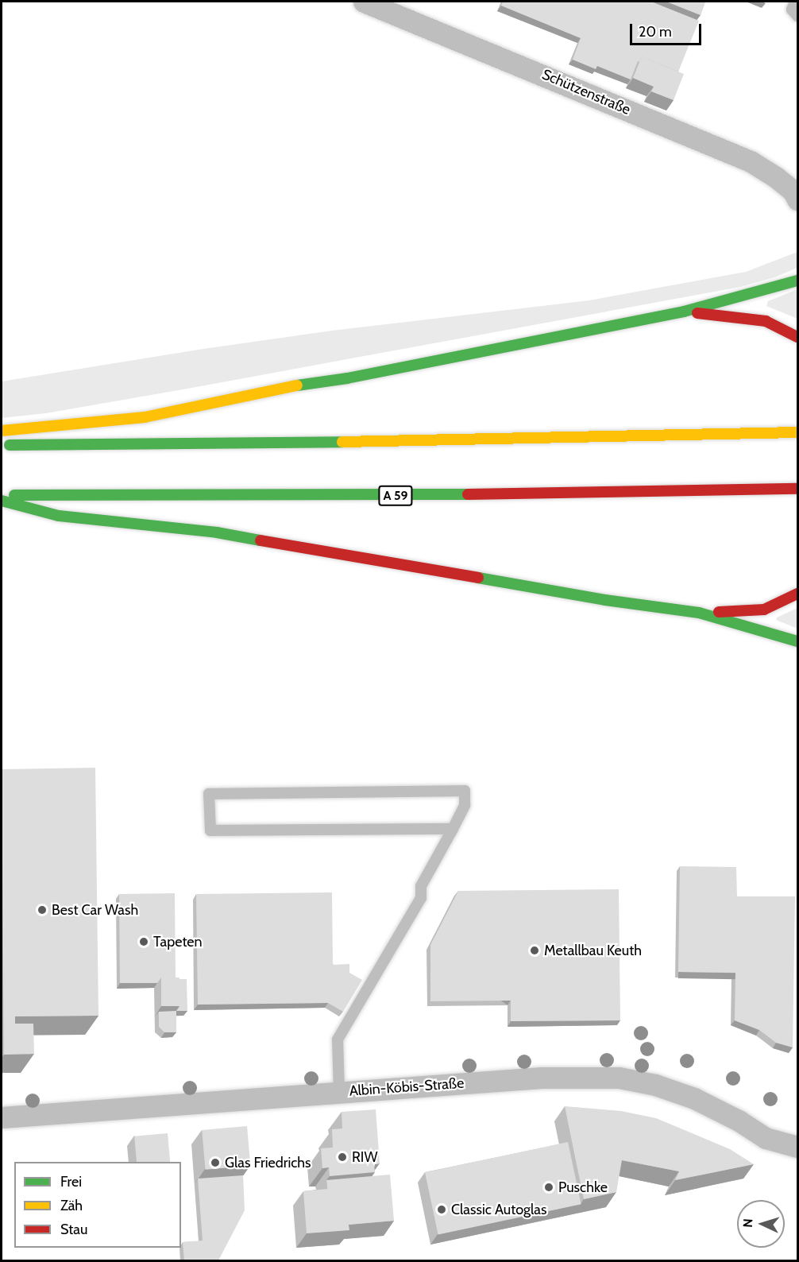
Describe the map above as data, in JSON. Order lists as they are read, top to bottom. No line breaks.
{"streets":{"highway":["A 59"],"street":["Schützenstraße","Albin-Köbis-Straße"]},"places":["Best Car Wash","Tapeten","Metallbau Keuth","RIW","Glas Friedrichs","Puschke","Classic Autoglas"],"legend":["Frei","Zäh","Stau"],"scale_bar":"20 m","north":"left"}
